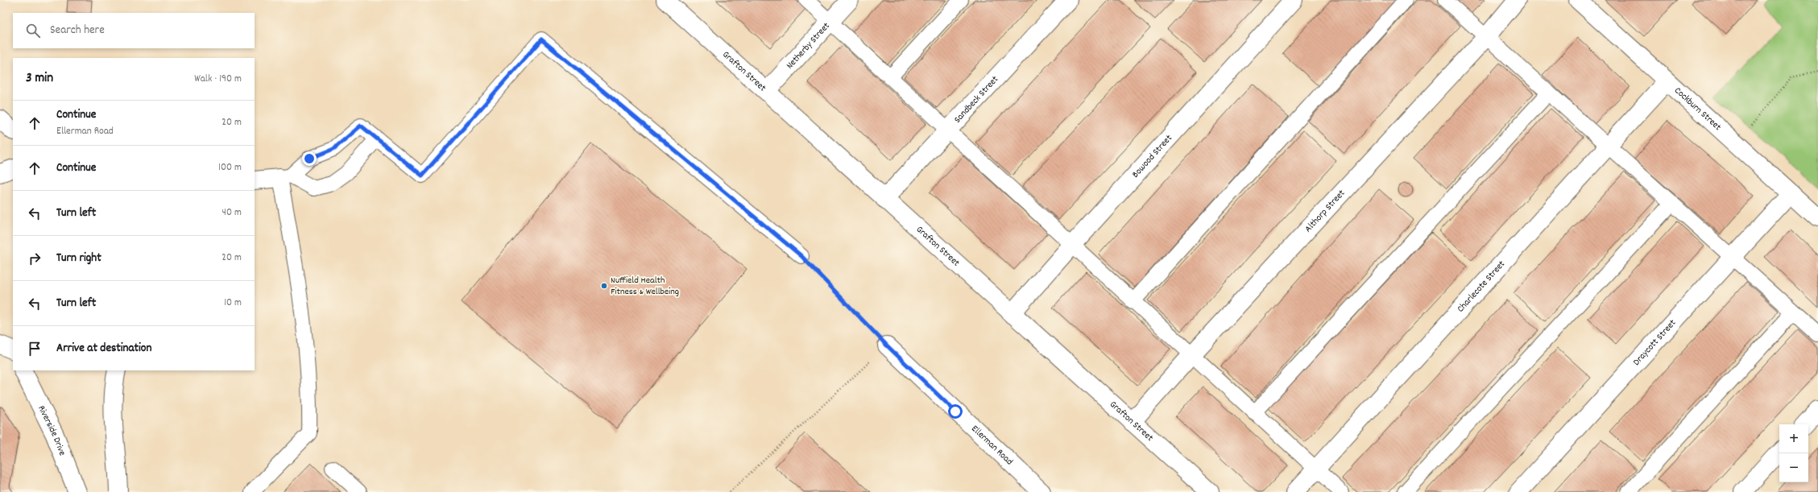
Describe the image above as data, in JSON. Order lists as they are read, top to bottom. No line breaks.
{"streets":{"street":["Netherby Street","Grafton Street","Sandbeck Street","Cockburn Street","Bowood Street","Althorp Street","Charlecote Street","Draycott Street","Riverside Drive","Ellerman Road"]},"crossings":[["Netherby Street","Grafton Street"],["Grafton Street","Sandbeck Street"],["Grafton Street","Bowood Street"],["Grafton Street","Althorp Street"],["Cockburn Street","Charlecote Street"],["Cockburn Street","Draycott Street"]],"places":["Nuffield Health Fitness & Wellbeing"],"page":{"search":"Search here","heading":["3 min","Walk · 190 m"],"list":[["Continue","Ellerman Road","20 m"],["Continue","100 m"],["Turn left","40 m"],["Turn right","20 m"],["Turn left","10 m"],"Arrive at destination"],"map_buttons":["+","−"]}}
